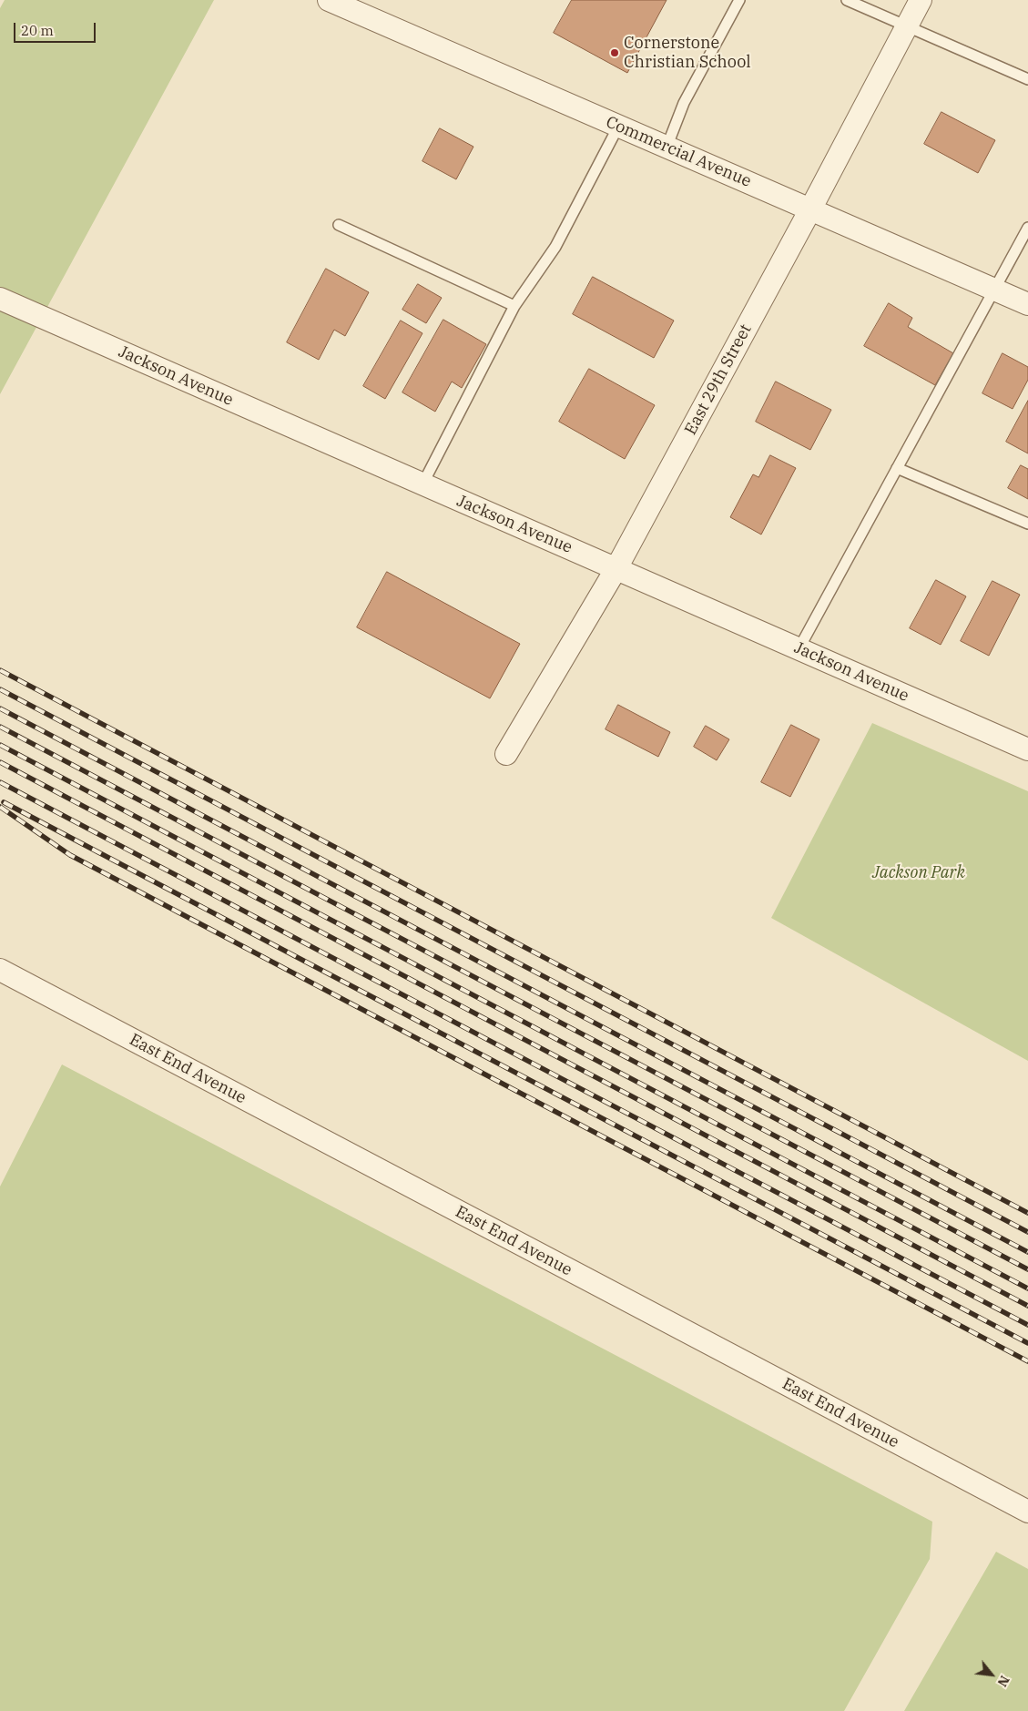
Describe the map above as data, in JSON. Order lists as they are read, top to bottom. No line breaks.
{"streets":{"street":["Commercial Avenue","Jackson Avenue","East 29th Street","East End Avenue"]},"crossings":[["Commercial Avenue","East 29th Street"],["Jackson Avenue","East 29th Street"]],"parks":["Jackson Park"],"places":["Cornerstone Christian School"],"scale_bar":"20 m","north":"bottom right"}
